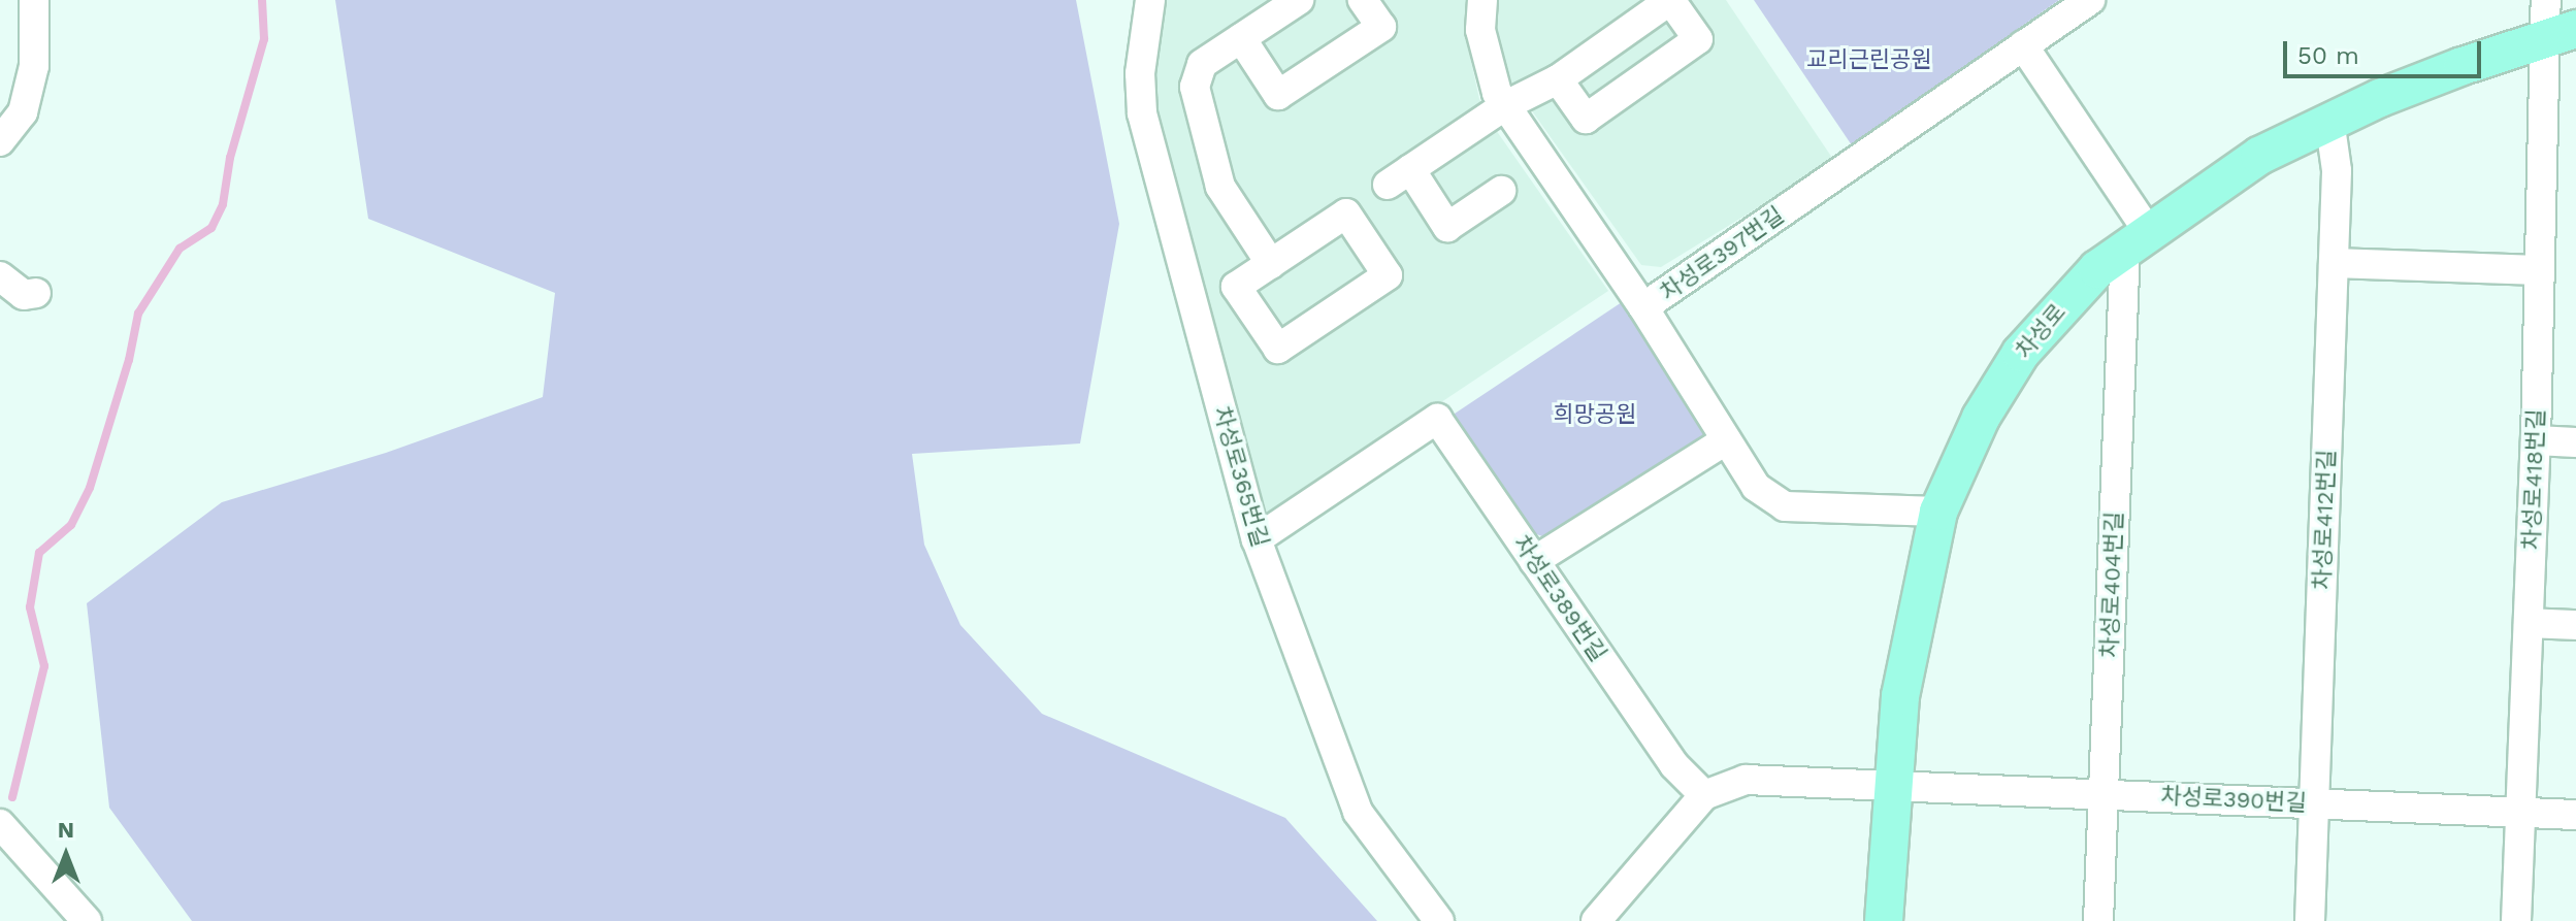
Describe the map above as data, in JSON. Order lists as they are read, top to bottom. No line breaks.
{"streets":{"main road":["차성로"],"street":["차성로397번길","차성로365번길","차성로418번길","차성로412번길","차성로404번길","차성로389번길","차성로390번길"]},"crossings":[["차성로397번길","차성로"],["차성로","차성로418번길"],["차성로","차성로412번길"],["차성로","차성로404번길"],["차성로","차성로390번길"],["차성로365번길","차성로389번길"],["차성로418번길","차성로390번길"],["차성로412번길","차성로390번길"],["차성로404번길","차성로390번길"]],"parks":["교리근린공원","희망공원"],"scale_bar":"50 m","north":"top"}
